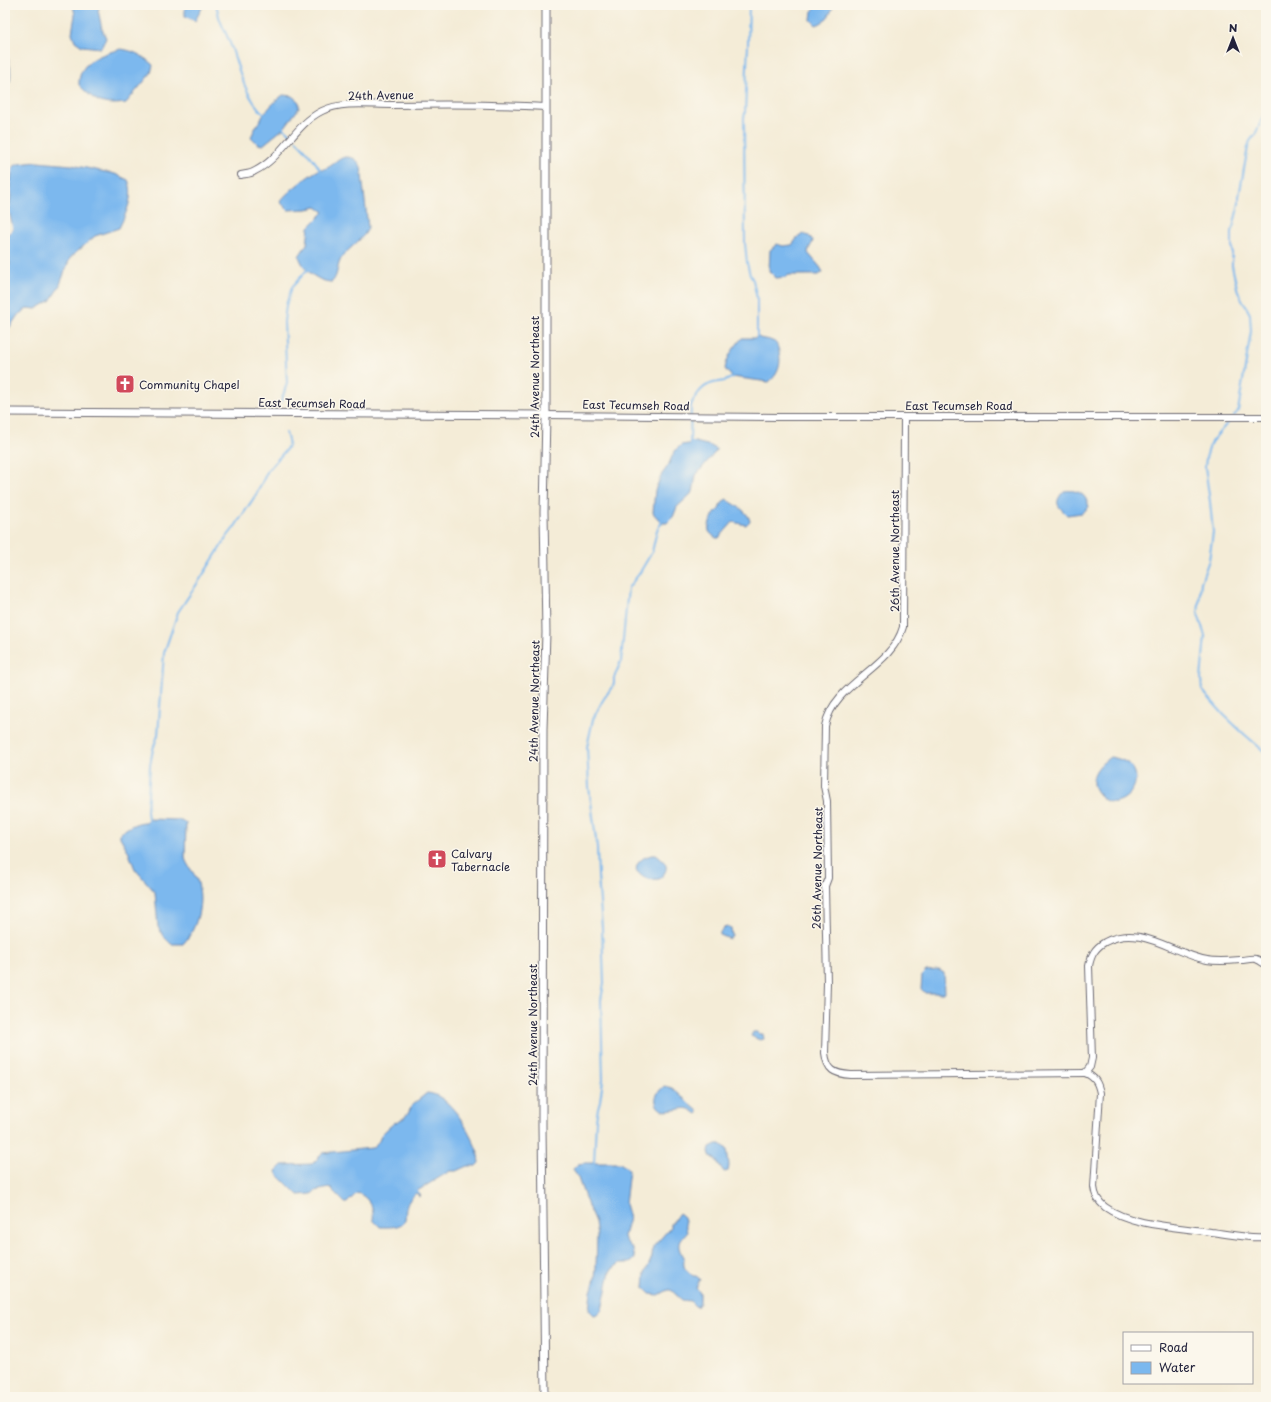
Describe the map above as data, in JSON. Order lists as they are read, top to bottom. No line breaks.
{"streets":{"street":["24th Avenue","24th Avenue Northeast","East Tecumseh Road","26th Avenue Northeast"]},"crossings":[["24th Avenue","24th Avenue Northeast"],["24th Avenue Northeast","East Tecumseh Road"],["East Tecumseh Road","26th Avenue Northeast"]],"places":{"church":["Community Chapel","Calvary Tabernacle"]},"legend":["Road","Water"],"north":"top"}
